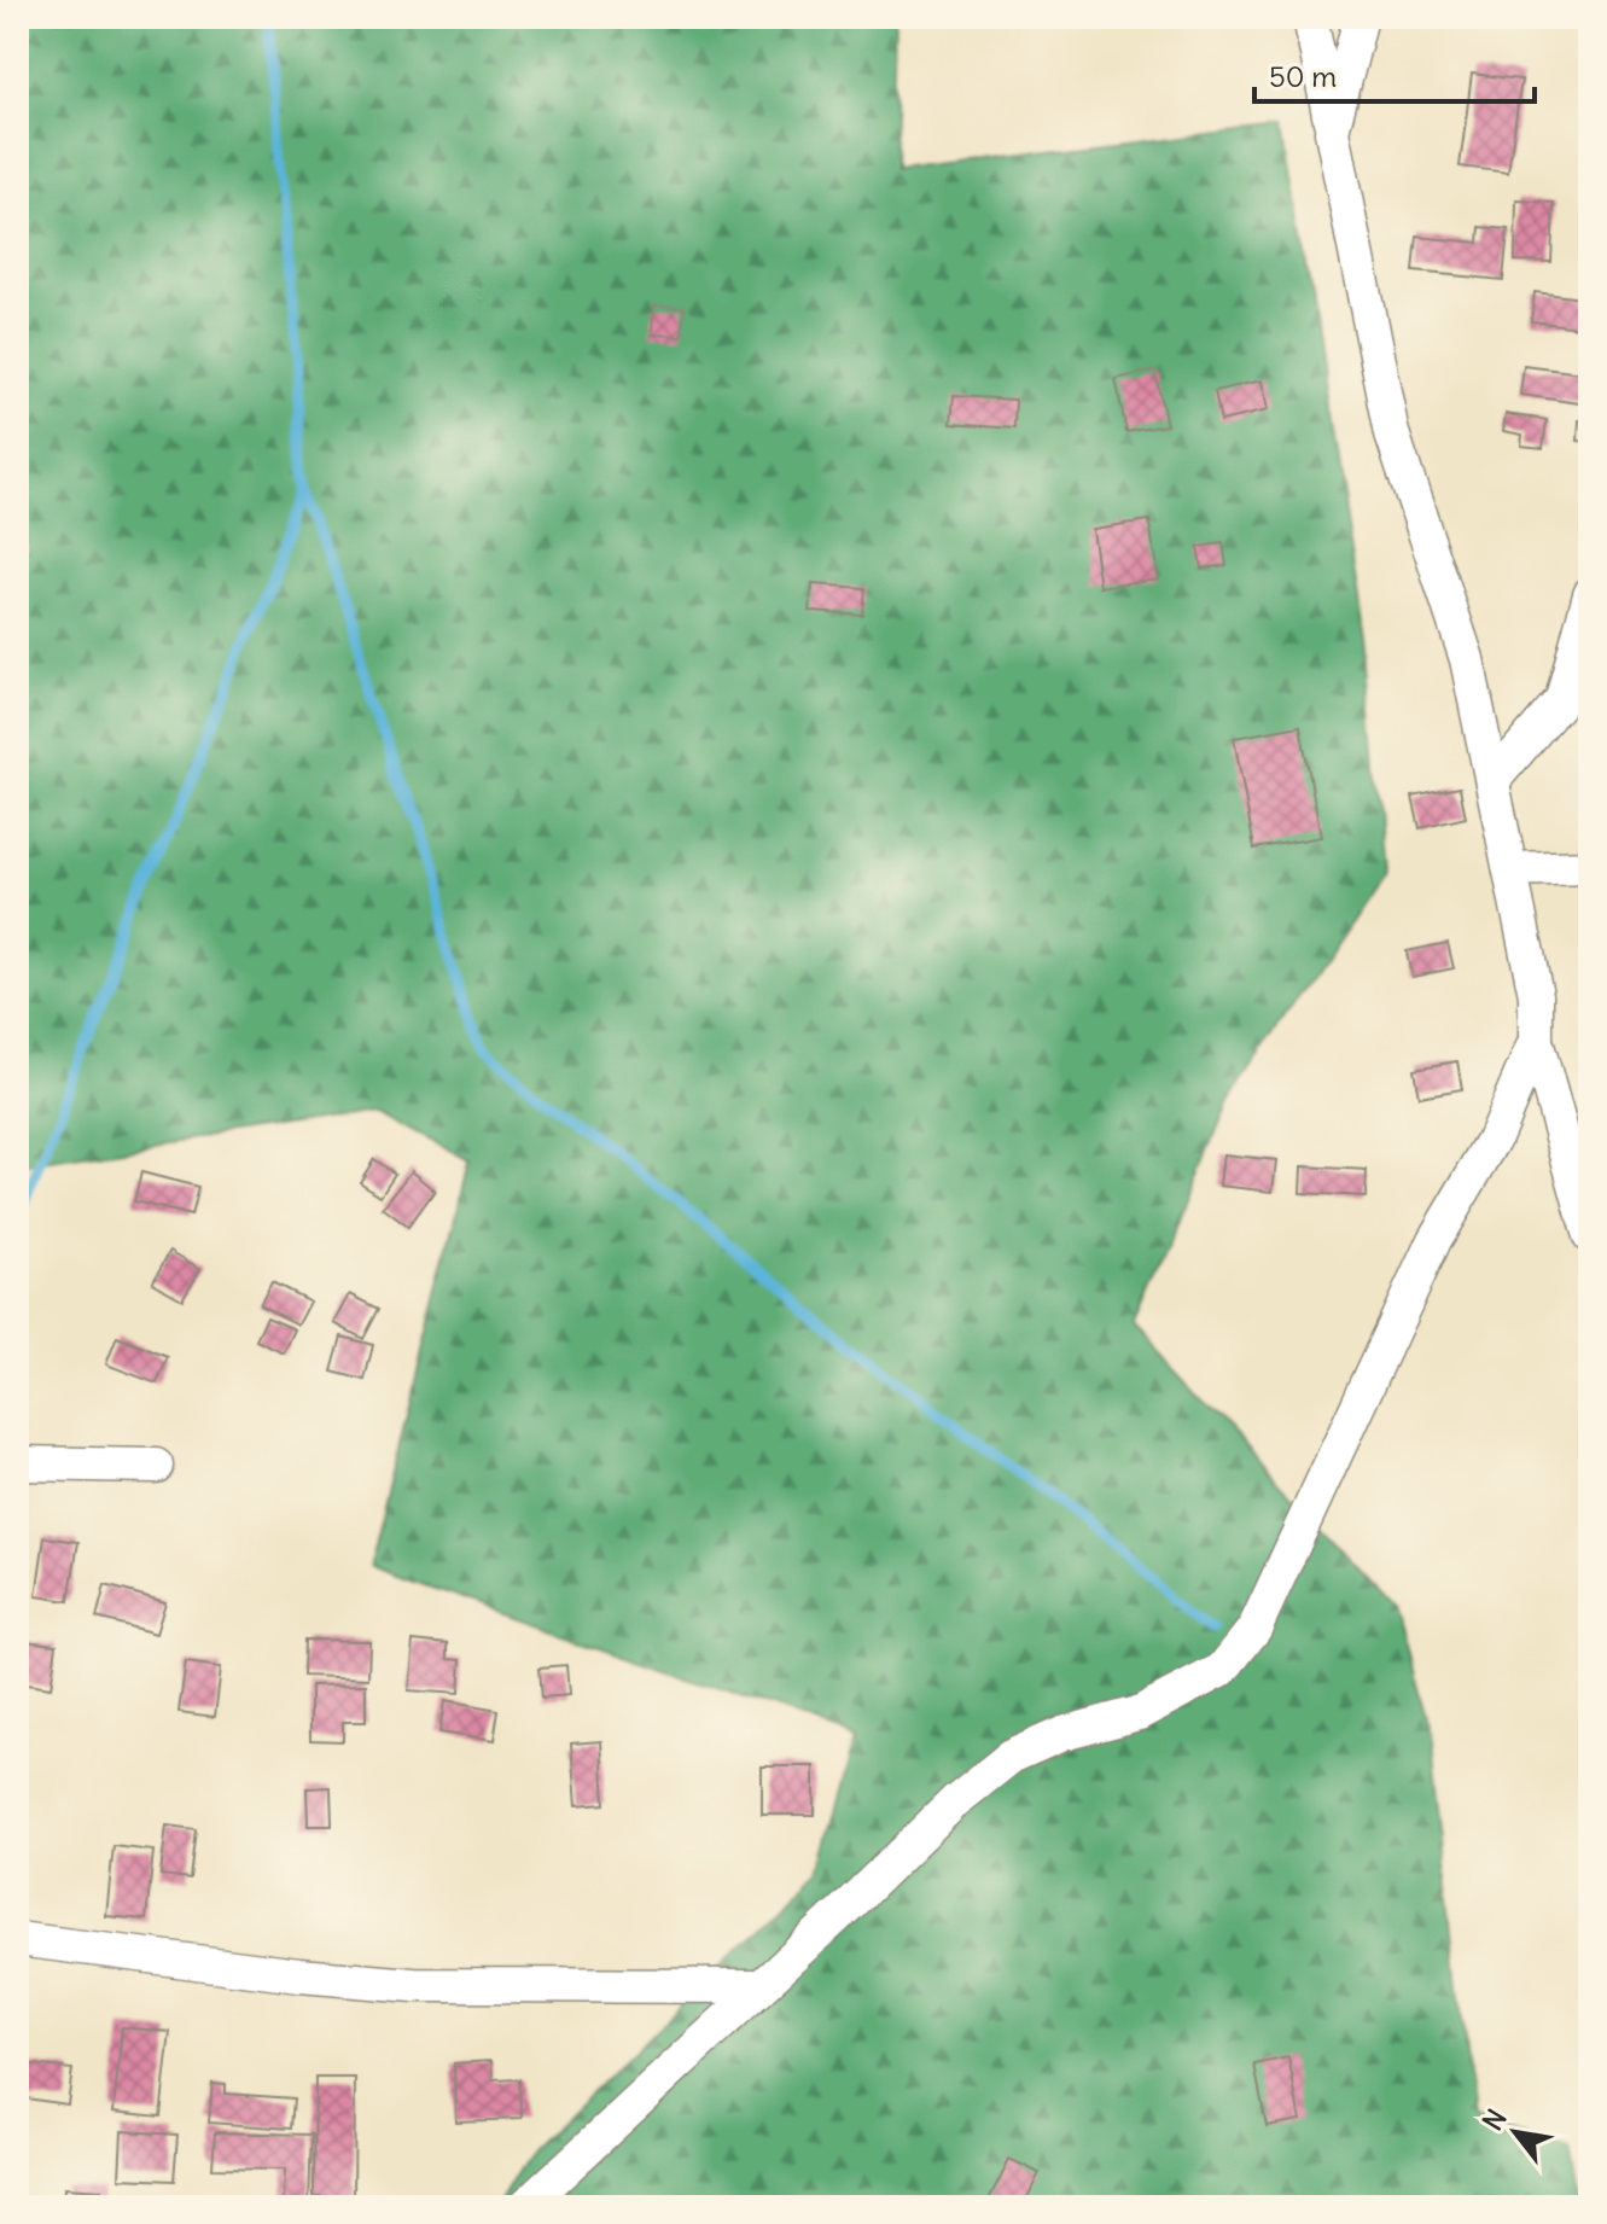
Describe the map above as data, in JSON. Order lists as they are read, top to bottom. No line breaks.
{"scale_bar":"50 m","north":"top left"}
